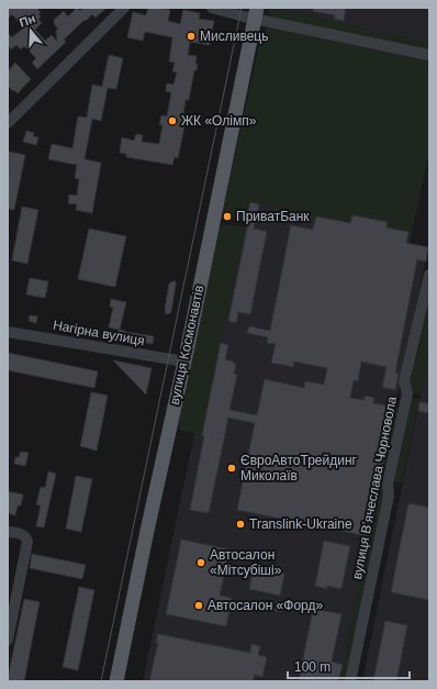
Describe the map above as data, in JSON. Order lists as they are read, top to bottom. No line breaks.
{"streets":{"main road":["вулиця Космонавтів"],"street":["Нагірна вулиця","вулиця Вʼячеслава Чорновола"]},"crossings":[["Нагірна вулиця","вулиця Космонавтів"]],"places":["Мисливець","ЖК «Олімп»","ПриватБанк","ЄвроАвтоТрейдинг Миколаїв","Translink-Ukraine","Автосалон «Мітсубіші»","Автосалон «Форд»"],"scale_bar":"100 m","north":"top"}
